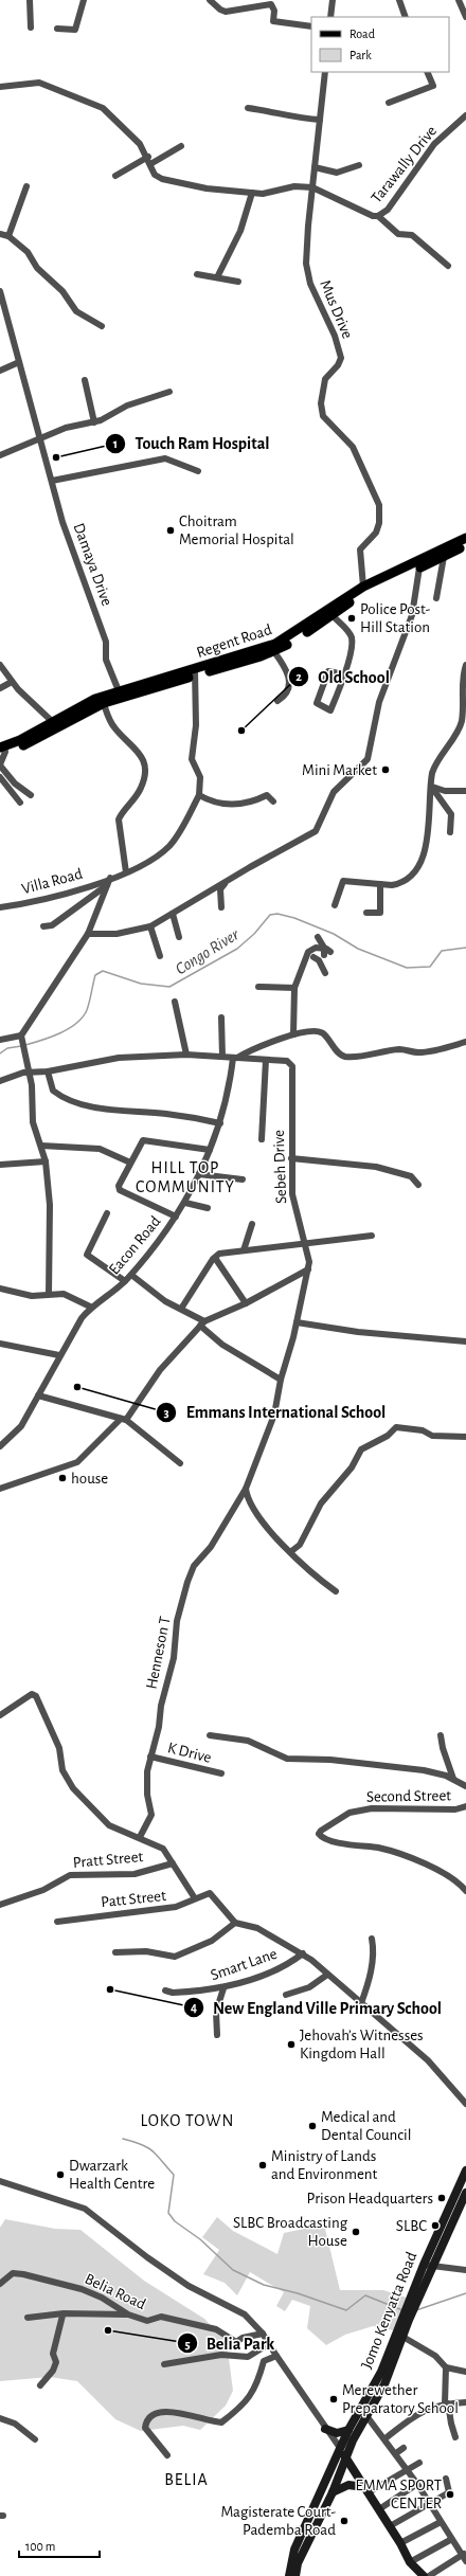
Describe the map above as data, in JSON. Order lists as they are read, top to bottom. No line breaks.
{"streets":{"main road":["Regent Road","Jomo Kenyatta Road"],"street":["Tarawally Drive","Mus Drive","Damaya Drive","Villa Road","Sebeh Drive","Eacon Road","Henneson T","K Drive","Second Street","Pratt Street","Patt Street","Smart Lane","Belia Road"]},"crossings":[["Tarawally Drive","Mus Drive"],["Mus Drive","Regent Road"],["Damaya Drive","Regent Road"],["Sebeh Drive","Eacon Road"],["Sebeh Drive","Henneson T"],["Henneson T","K Drive"],["Henneson T","Pratt Street"],["Pratt Street","Patt Street"]],"districts":["HILL TOP COMMUNITY","LOKO TOWN","BELIA"],"water":["Congo River"],"places":["Touch Ram Hospital","Choitram Memorial Hospital","Police Post- Hill Station","Old School","Mini Market","Emmans International School","house","New England Ville Primary School","Jehovah’s Witnesses Kingdom Hall","Medical and Dental Council","Ministry of Lands and Environment","Dwarzark Health Centre","Prison Headquarters","SLBC","SLBC Broadcasting House","Belia Park","Merewether Preparatory School","EMMA SPORT CENTER","Magisterate Court- Pademba Road"],"legend":["Road","Park"],"scale_bar":"100 m"}
